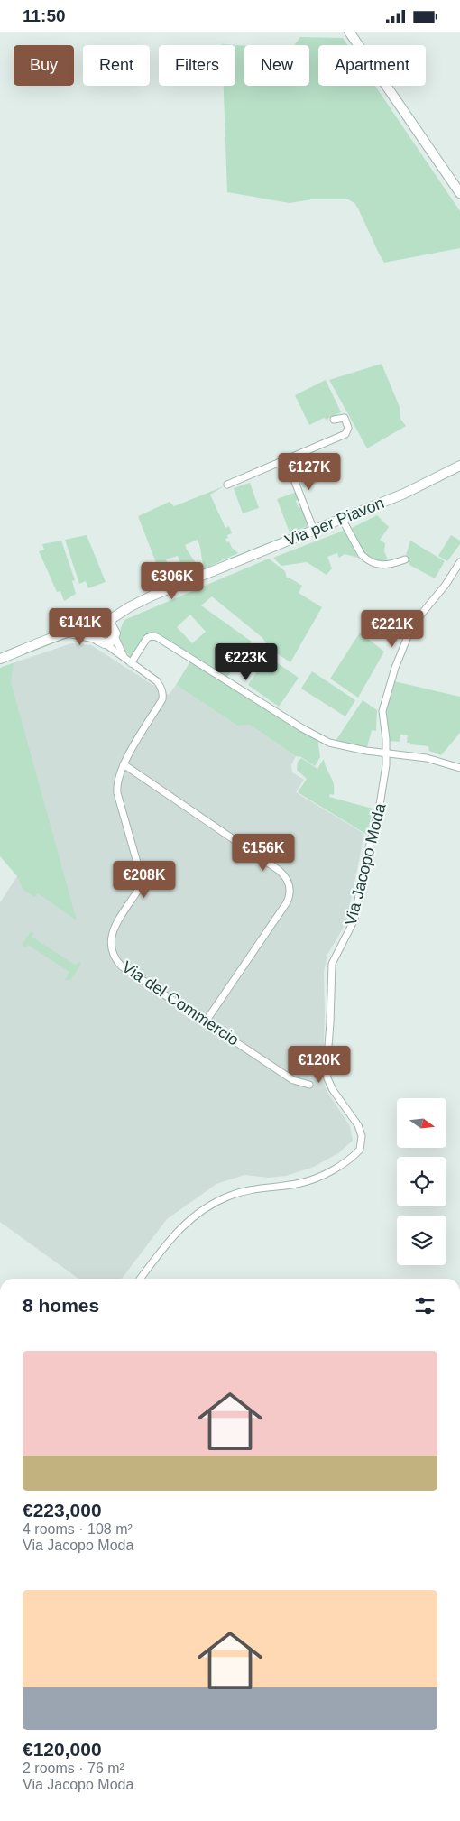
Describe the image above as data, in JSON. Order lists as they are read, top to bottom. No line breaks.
{"streets":{"main road":["Via per Piavon"],"street":["Via Jacopo Moda","Via del Commercio"]},"crossings":[["Via per Piavon","Via del Commercio"]],"north":"right","page":{"status":"11:50","chip":["Buy","Rent","Filters","New","Apartment"],"price":["€127K","€306K","€141K","€221K","€223K","€156K","€208K","€120K"],"heading":"8 homes","list":[{"name":"€223,000","note":"4 rooms · 108 m² · Via Jacopo Moda"},{"name":"€120,000","note":"2 rooms · 76 m² · Via Jacopo Moda"}]}}
